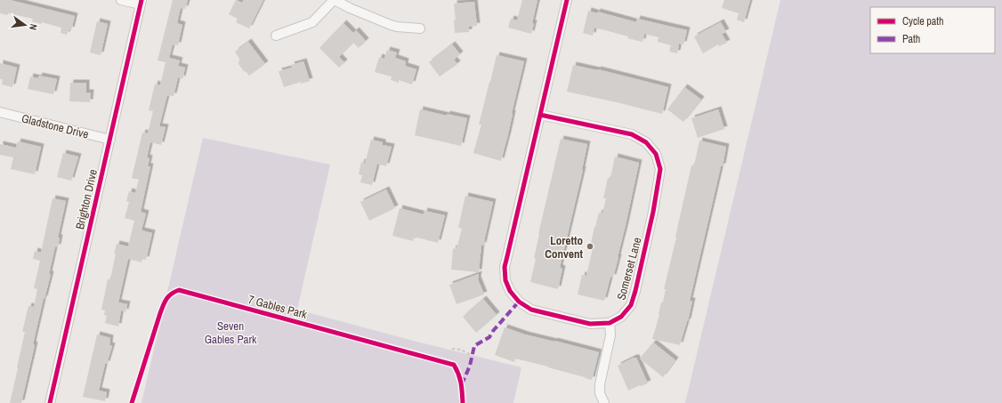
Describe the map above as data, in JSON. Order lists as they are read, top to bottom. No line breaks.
{"streets":{"street":["Gladstone Drive","Brighton Drive","Somerset Lane"],"cycle path":["7 Gables Park"]},"crossings":[["Gladstone Drive","Brighton Drive"]],"parks":["Seven Gables Park"],"places":["Loretto Convent"],"legend":["Cycle path","Path"],"north":"right"}
